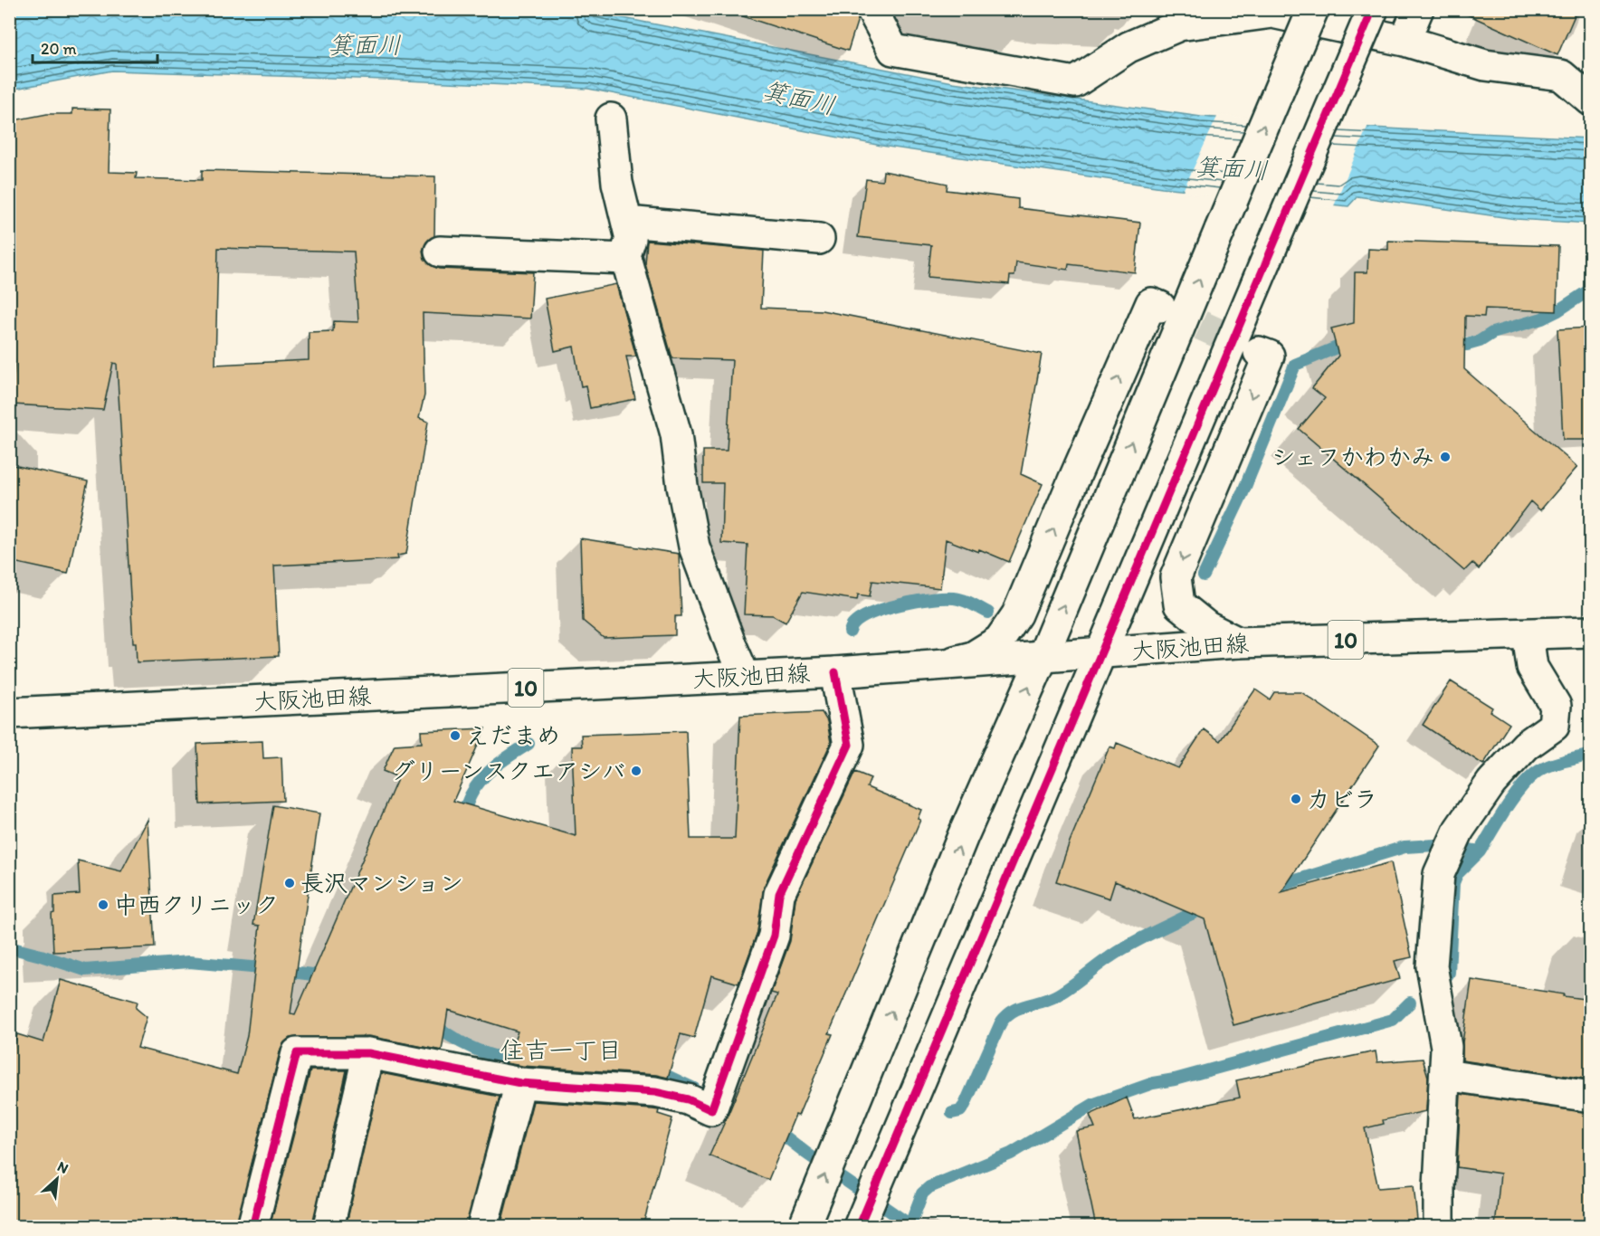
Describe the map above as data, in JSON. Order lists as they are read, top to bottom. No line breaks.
{"streets":{"street":["10","大阪池田線"]},"districts":["住吉一丁目"],"water":["箕面川"],"places":["シェフかわかみ","えだまめ","グリーンスクエアシバ","カビラ","長沢マンション","中西クリニック"],"scale_bar":"20 m","north":"top right"}
